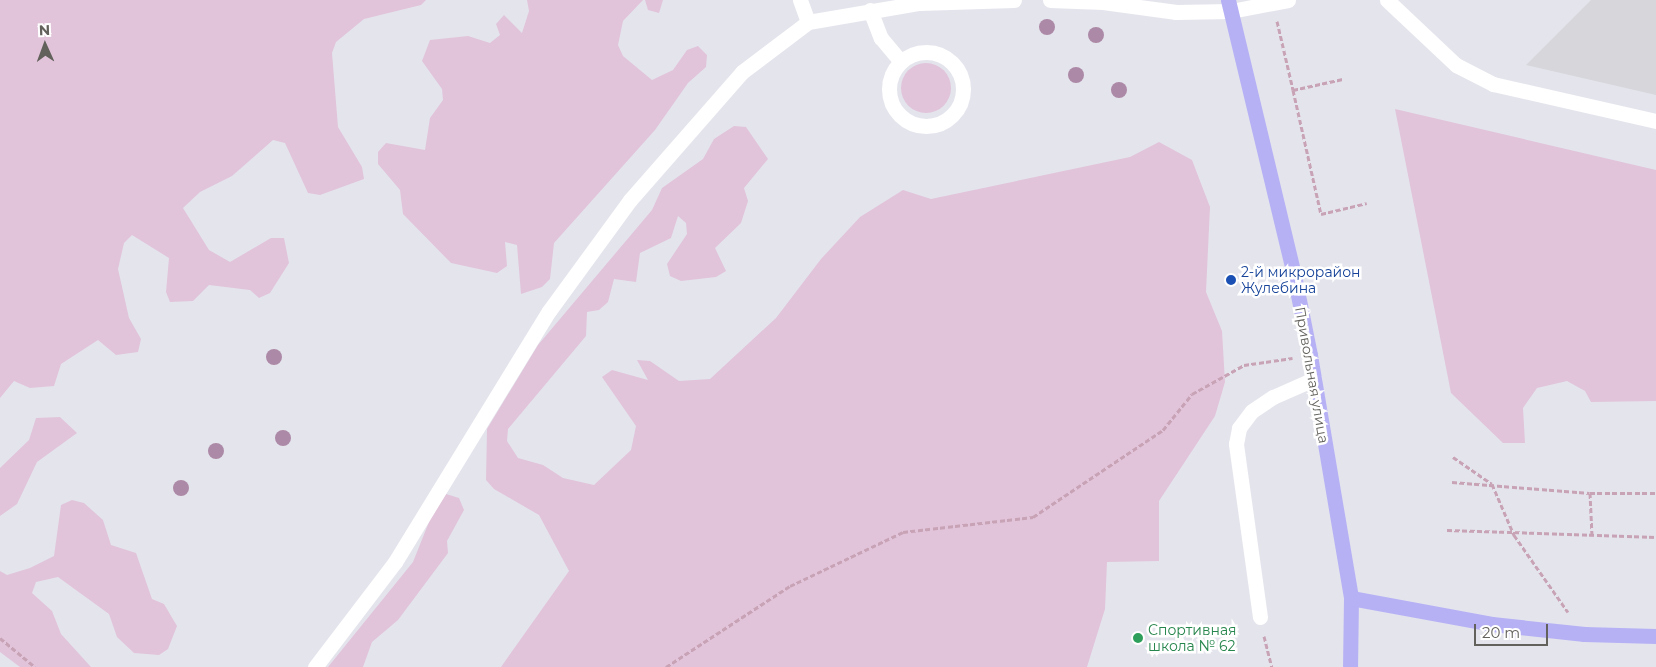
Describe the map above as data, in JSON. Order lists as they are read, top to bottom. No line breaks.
{"streets":{"main road":["Привольная улица"]},"places":["2-й микрорайон Жулебина","Спортивная школа № 62"],"scale_bar":"20 m","north":"top"}
